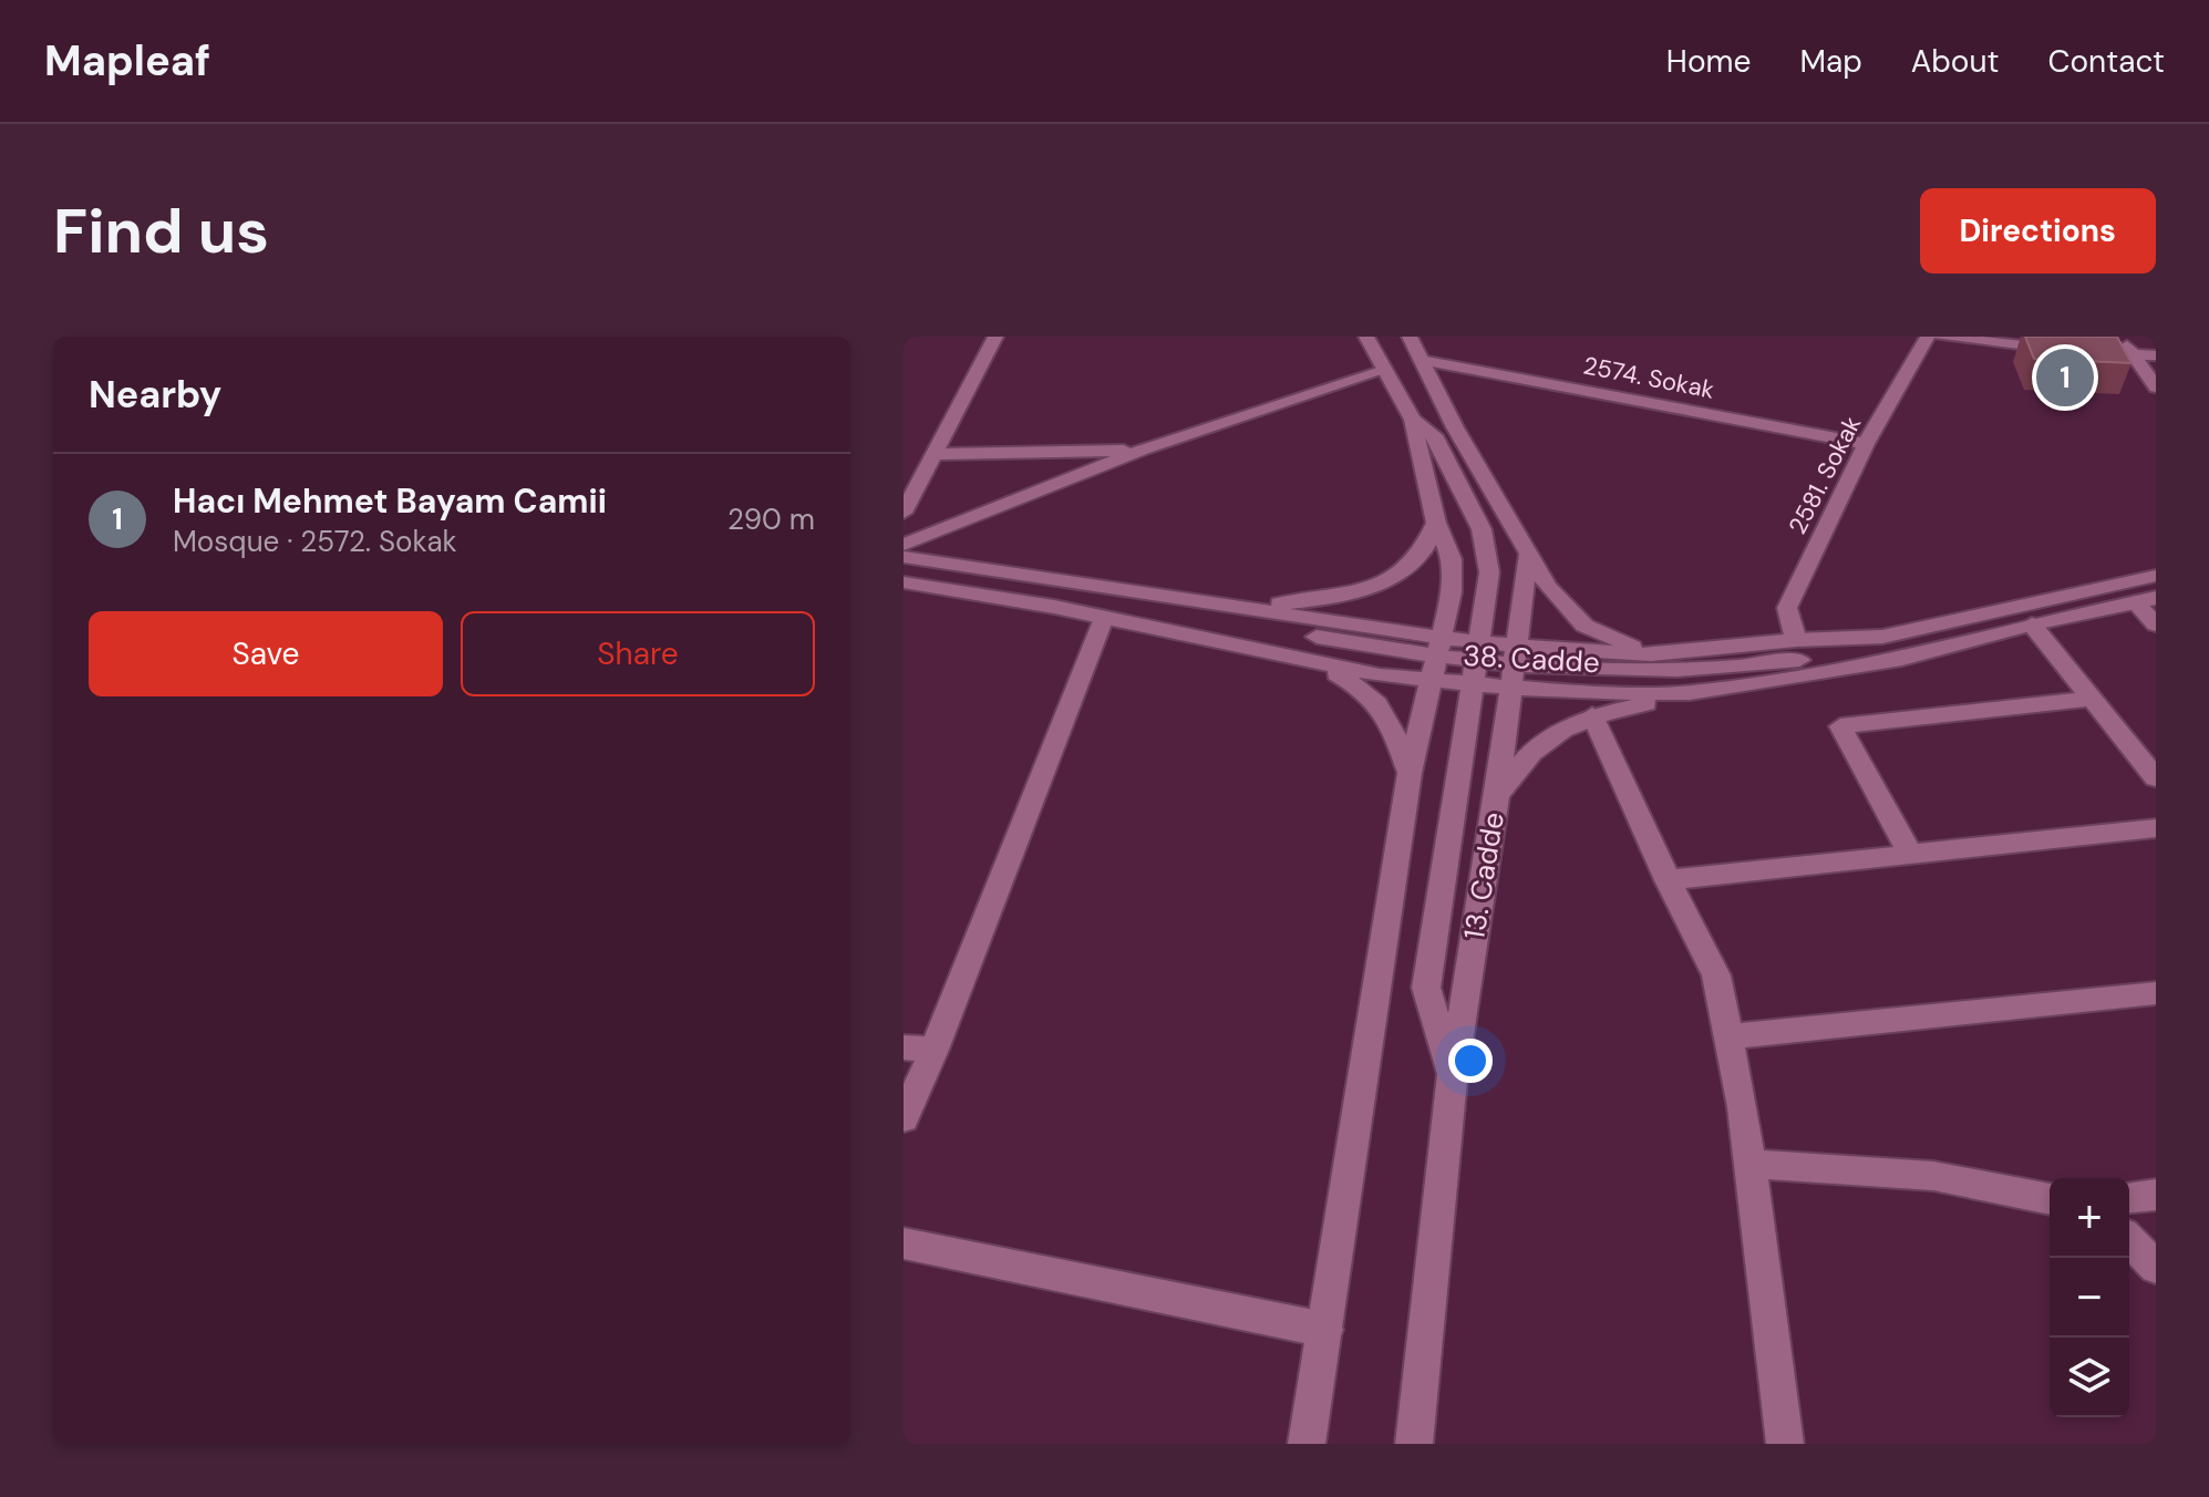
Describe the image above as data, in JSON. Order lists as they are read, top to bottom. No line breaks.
{"streets":{"street":["2574. Sokak","2581. Sokak","38. Cadde","13. Cadde"]},"crossings":[["2574. Sokak","2581. Sokak"],["2581. Sokak","38. Cadde"],["38. Cadde","13. Cadde"]],"page":{"header":"Mapleaf","nav":["Home","Map","About","Contact"],"buttons":["Directions",["Save","Share"]],"title":"Find us","heading":"Nearby","pins":"1","list":[{"mark":"1","name":"Hacı Mehmet Bayam Camii","note":"Mosque · 2572. Sokak","value":"290 m"}],"map_buttons":["+","−"]}}
